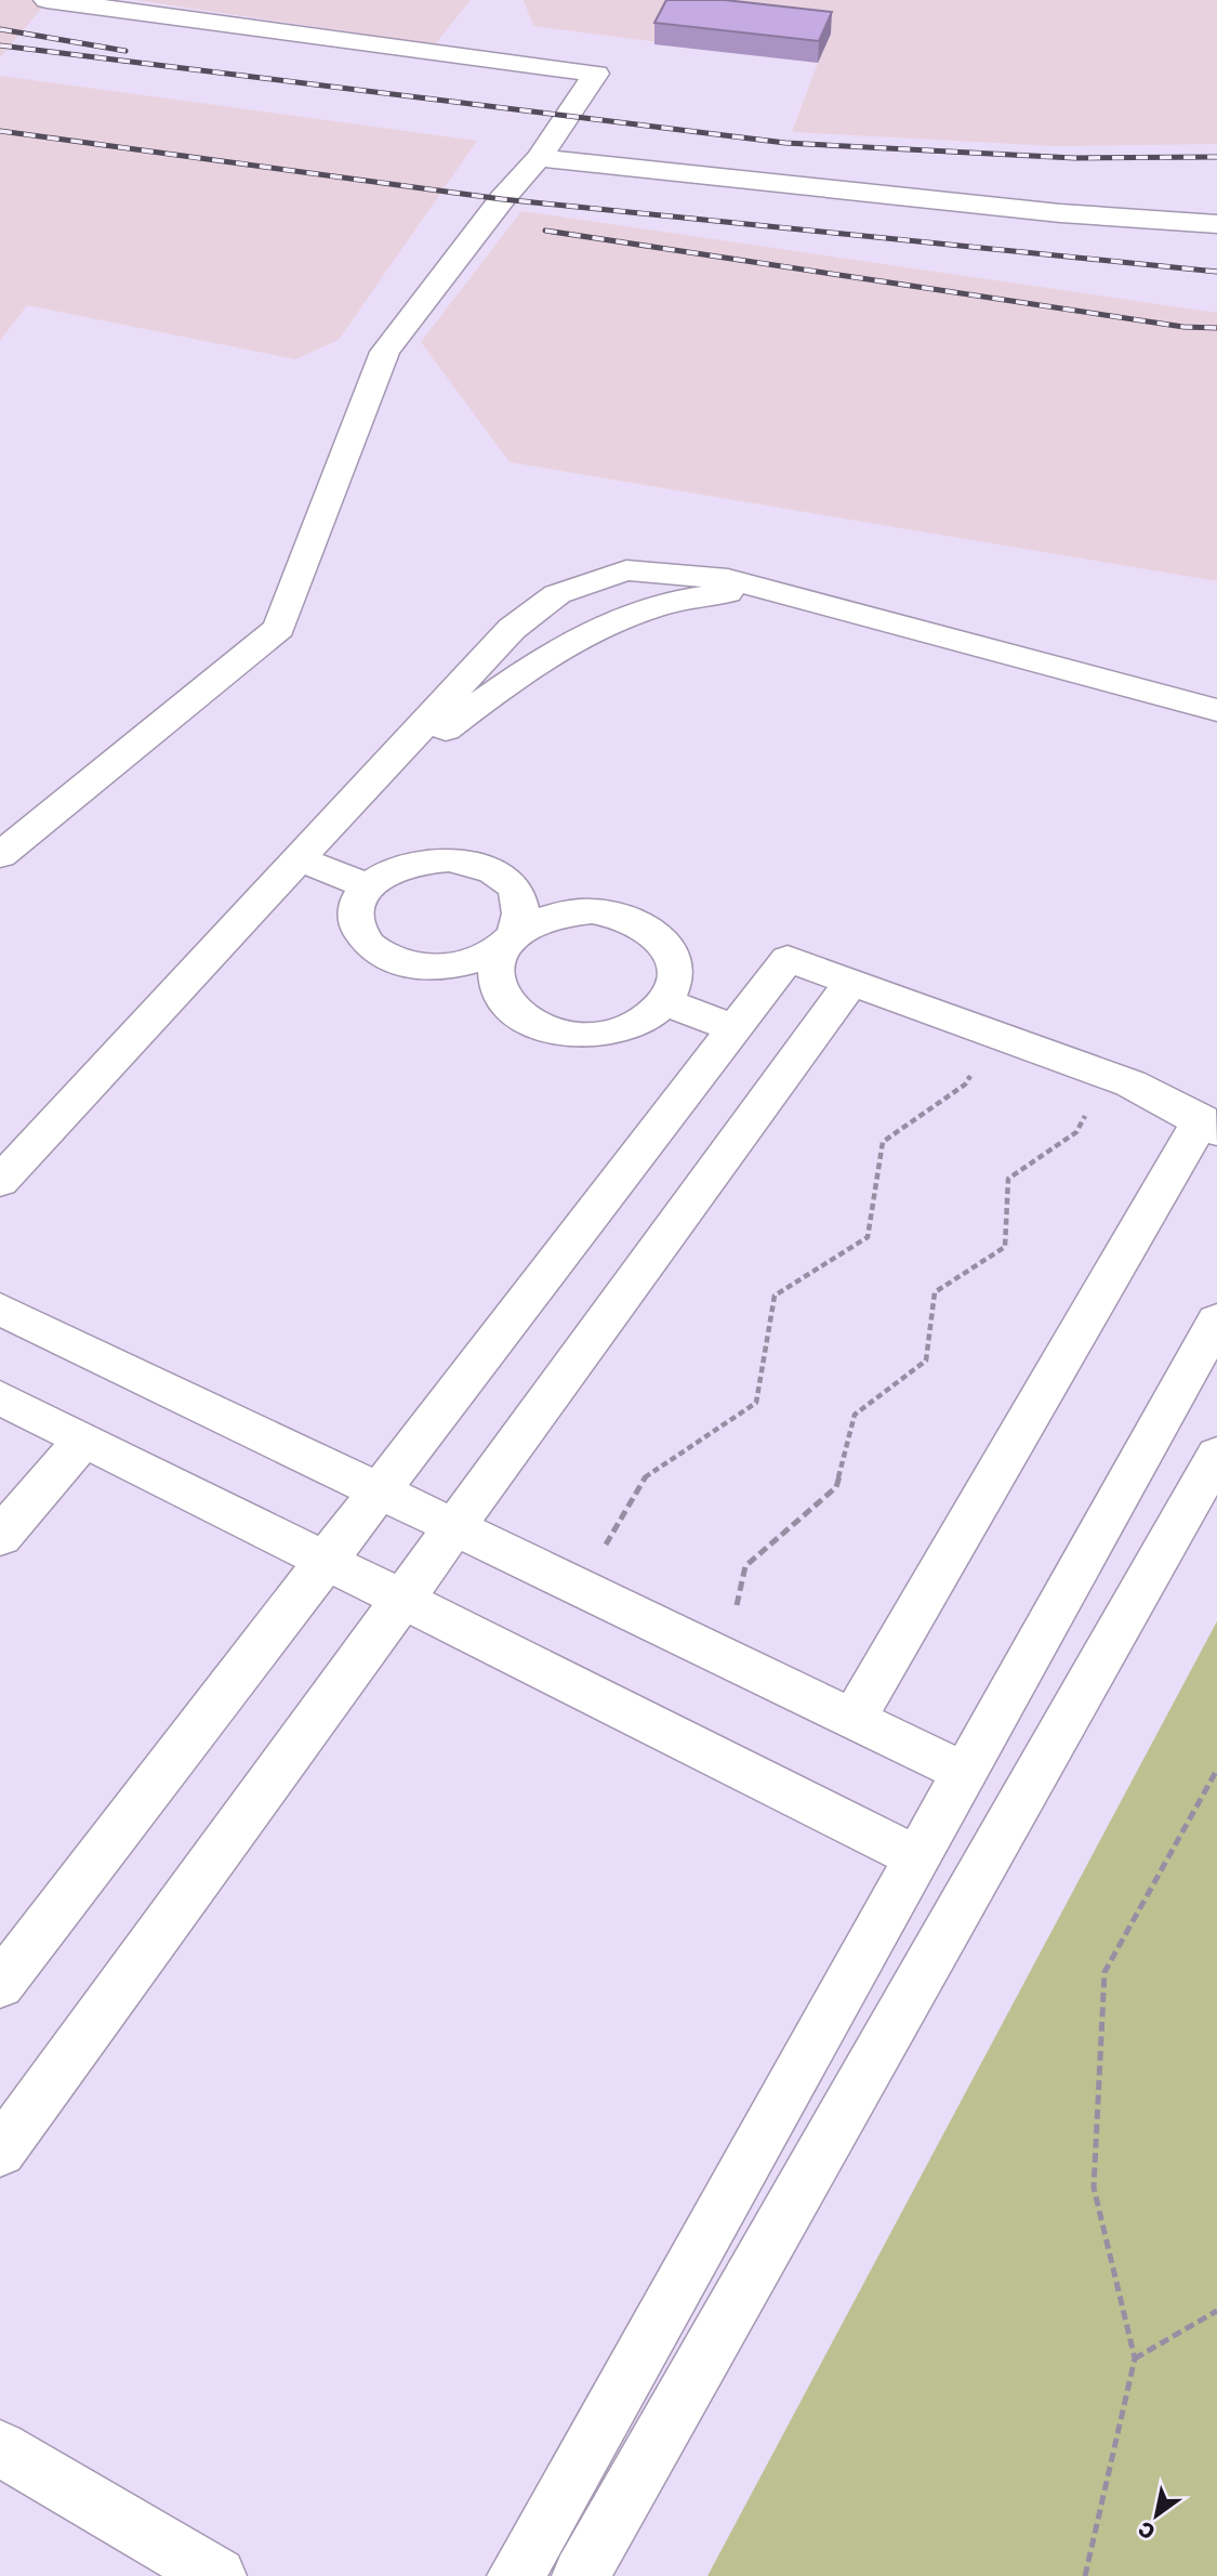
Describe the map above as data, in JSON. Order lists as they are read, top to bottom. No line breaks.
{"north":"bottom left"}
